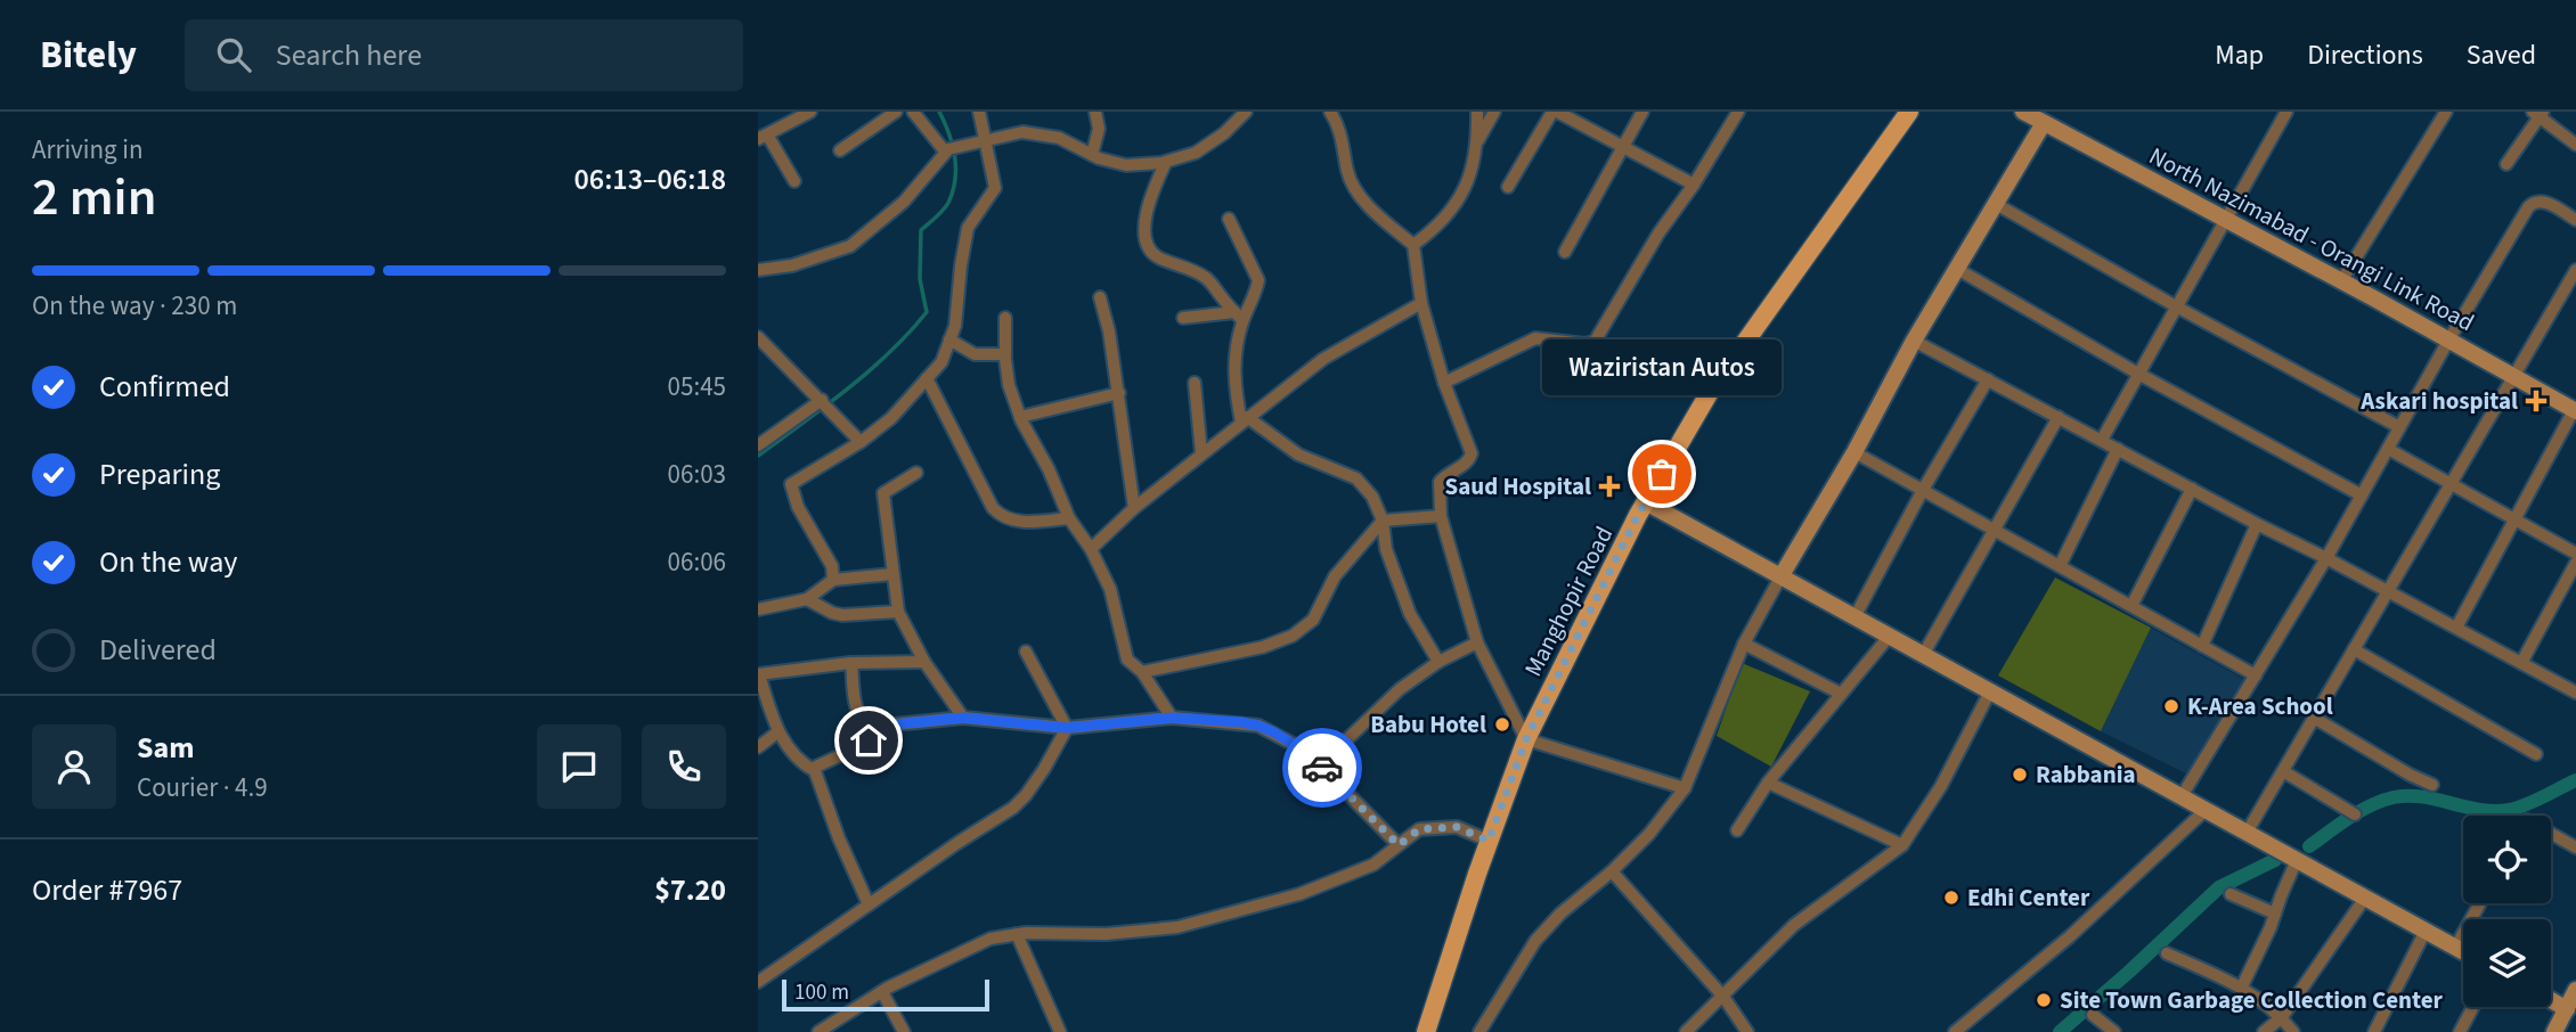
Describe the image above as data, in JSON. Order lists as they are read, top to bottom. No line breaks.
{"streets":{"main road":["Manghopir Road"],"street":["North Nazimabad - Orangi Link Road"]},"places":{"health":["Askari hospital","Saud Hospital"],"other":["Waziristan Autos","K-Area School","Babu Hotel","Rabbania","Edhi Center","Site Town Garbage Collection Center"]},"scale_bar":"100 m","page":{"header":"Bitely","search":"Search here","nav":["Map","Directions","Saved"],"heading":["2 min","Arriving in","06:13–06:18"],"panel":["Sam","Courier · 4.9","Order #7967","$7.20"],"bar":"On the way · 230 m","bubble":"Waziristan Autos","list":[["Confirmed","05:45"],["Preparing","06:03"],["On the way","06:06"],"Delivered"],"scale":"100 m"}}
